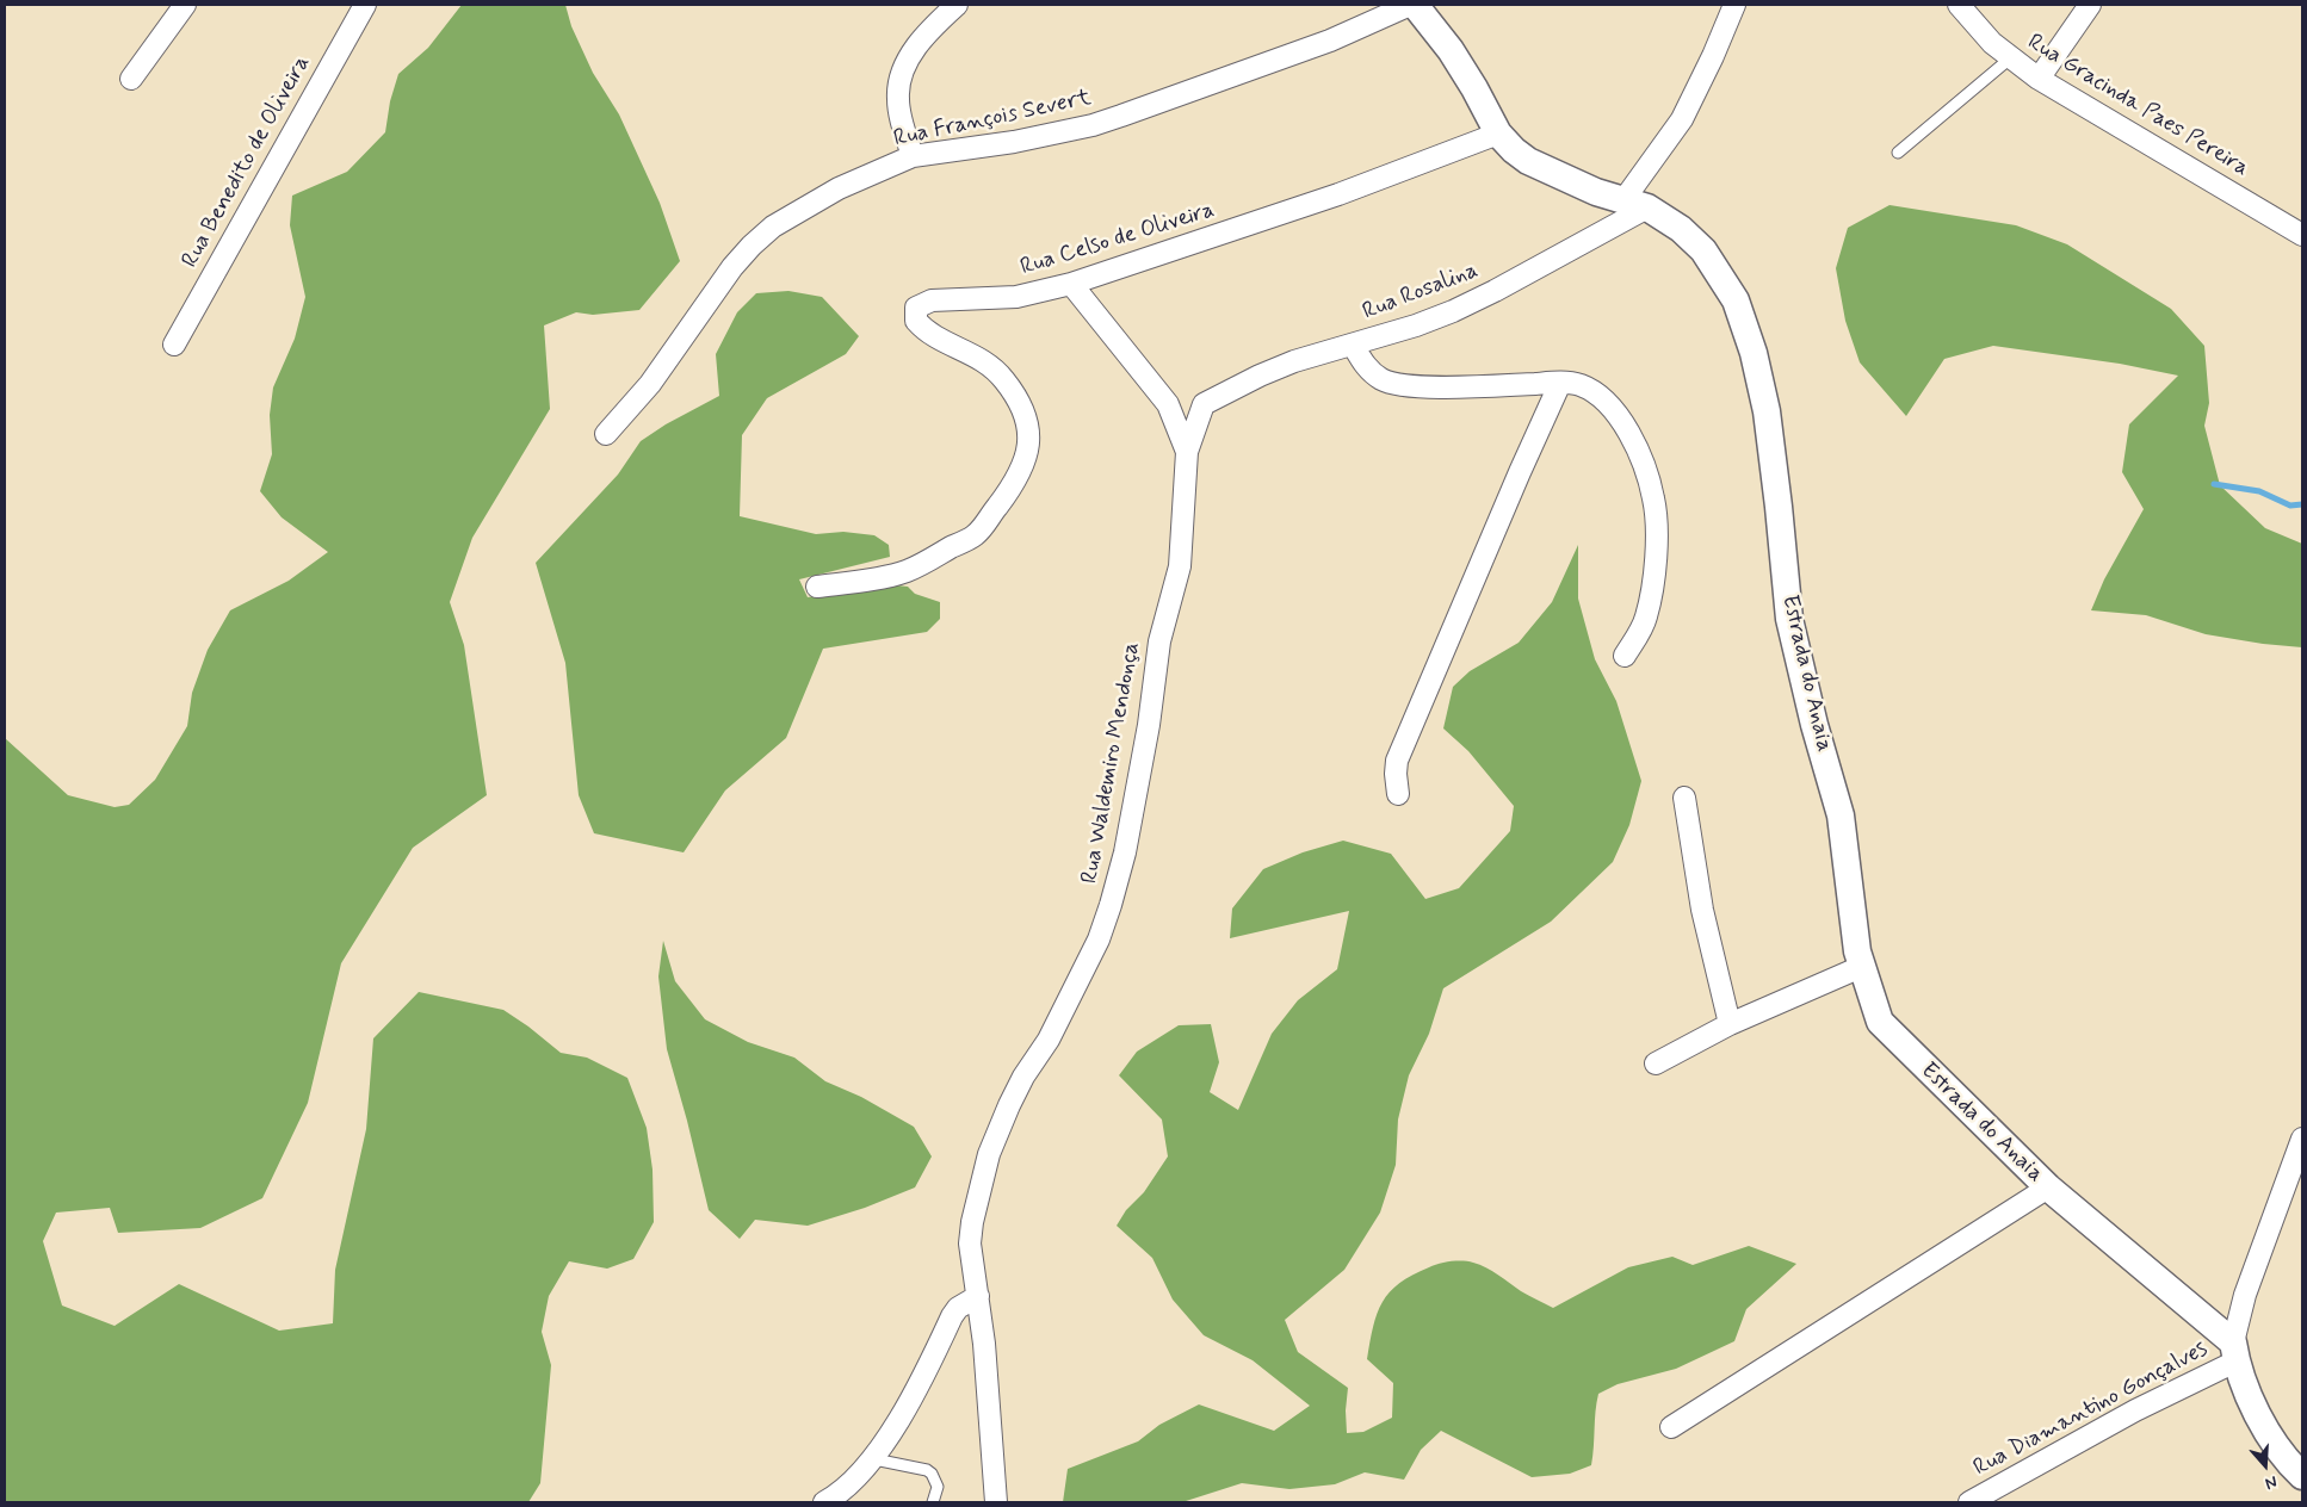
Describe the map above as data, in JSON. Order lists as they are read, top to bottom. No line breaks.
{"streets":{"street":["Rua Gracinda Paes Pereira","Rua François Severt","Rua Benedito de Oliveira","Rua Celso de Oliveira","Rua Rosalina","Estrada do Anaia","Rua Waldemiro Mendonça","Rua Diamantino Gonçalves"]},"crossings":[["Rua François Severt","Estrada do Anaia"],["Rua Celso de Oliveira","Estrada do Anaia"],["Rua Celso de Oliveira","Rua Waldemiro Mendonça"],["Rua Rosalina","Estrada do Anaia"],["Rua Rosalina","Rua Waldemiro Mendonça"],["Estrada do Anaia","Rua Diamantino Gonçalves"]],"north":"bottom"}
